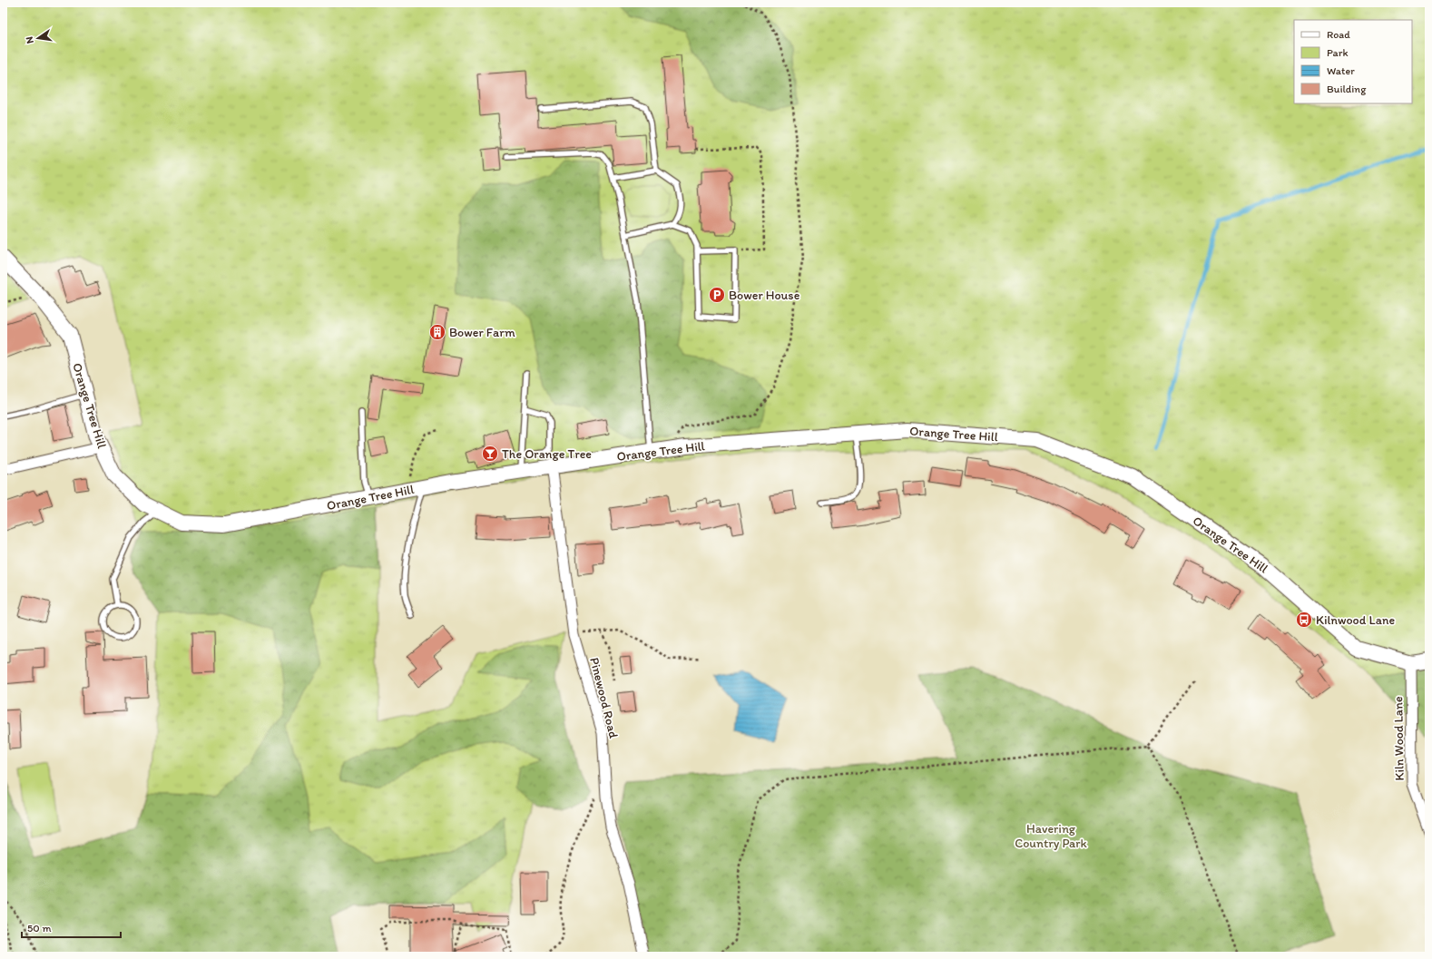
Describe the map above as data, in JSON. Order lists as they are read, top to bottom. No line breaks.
{"streets":{"main road":["Orange Tree Hill"],"street":["Pinewood Road","Kiln Wood Lane"]},"crossings":[["Orange Tree Hill","Pinewood Road"],["Orange Tree Hill","Kiln Wood Lane"]],"parks":["Havering Country Park"],"places":{"parking":["Bower House"],"building":["Bower Farm"],"bar":["The Orange Tree"],"bus stop":["Kilnwood Lane"]},"legend":["Road","Park","Water","Building"],"scale_bar":"50 m","north":"left"}
